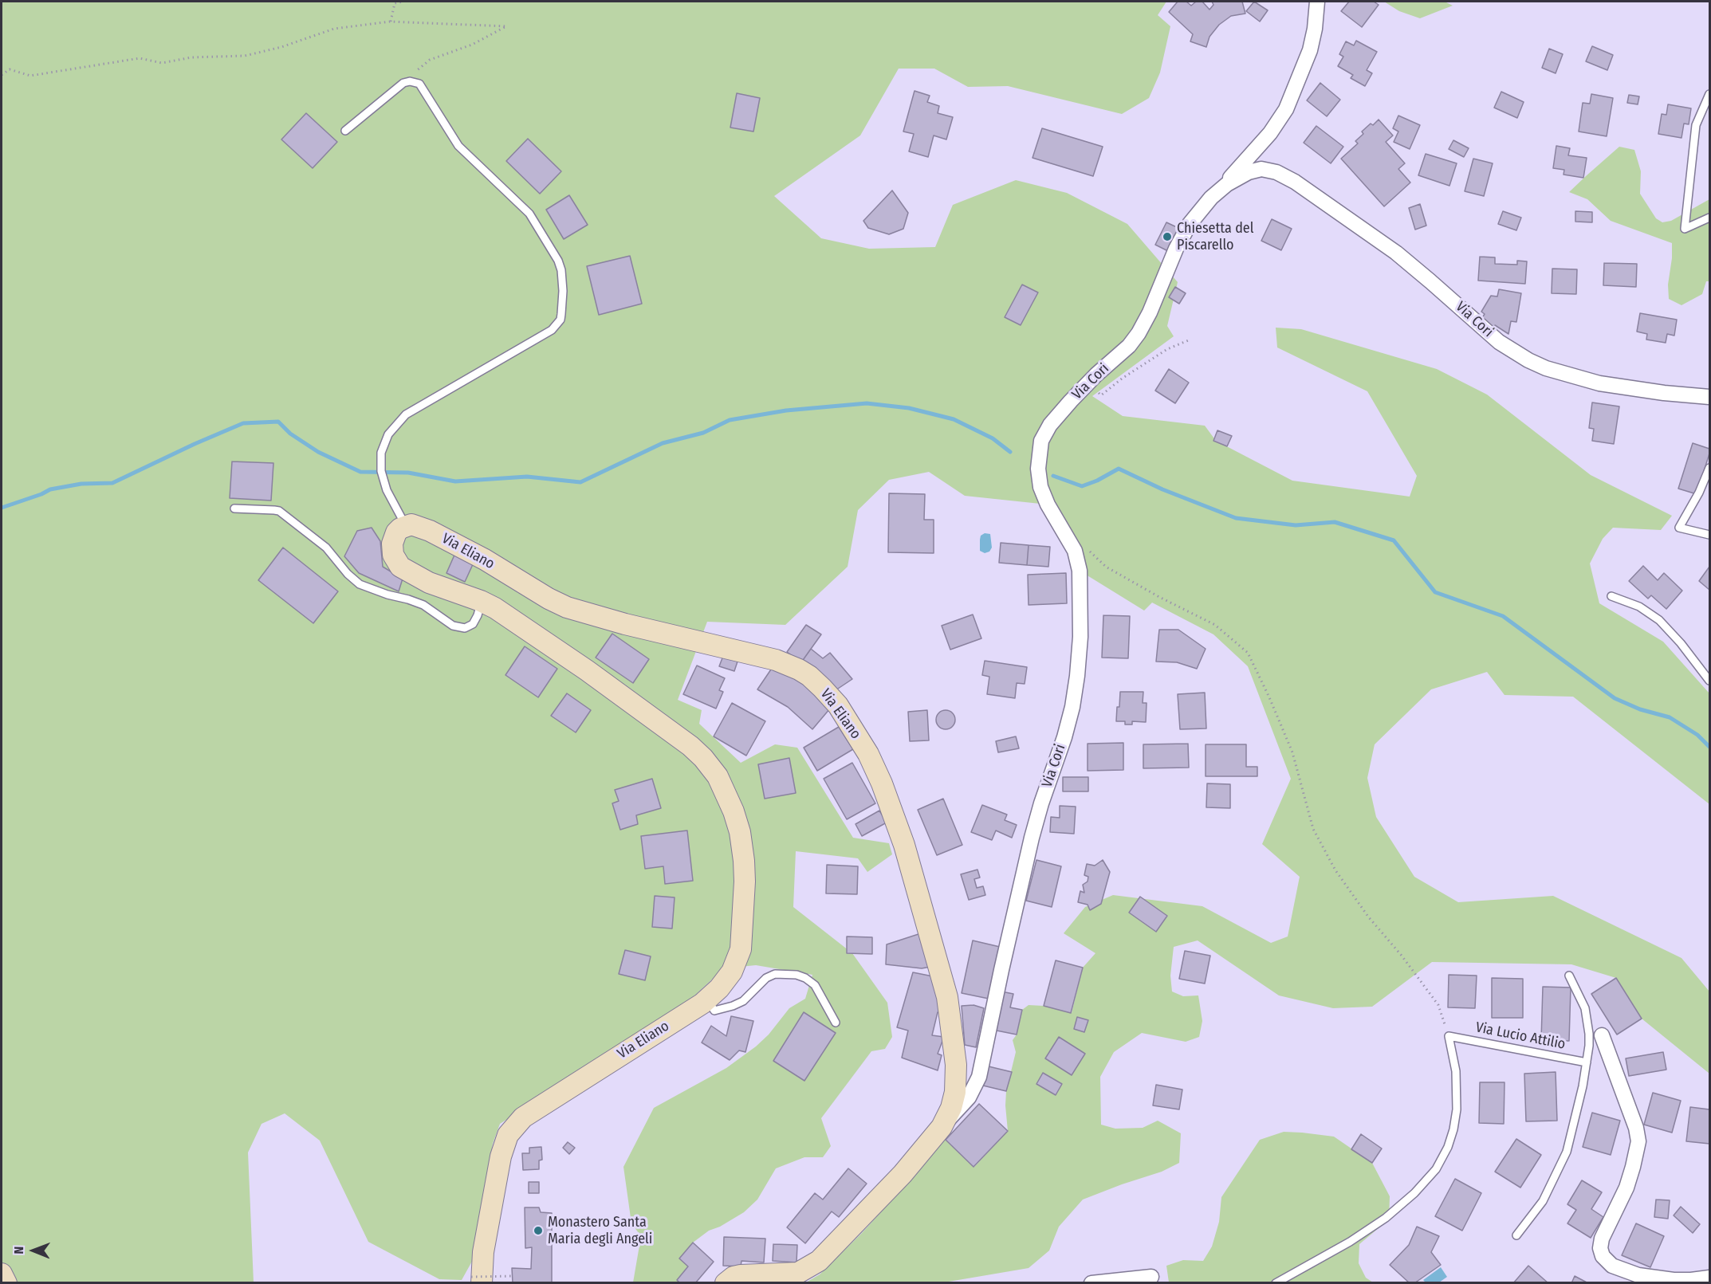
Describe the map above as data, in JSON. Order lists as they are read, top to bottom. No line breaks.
{"streets":{"street":["Via Cori","Via Eliano"],"lane":["Via Lucio Attilio"]},"crossings":[["Via Cori","Via Eliano"]],"places":["Chiesetta del Piscarello","Monastero Santa Maria degli Angeli"],"north":"left"}
